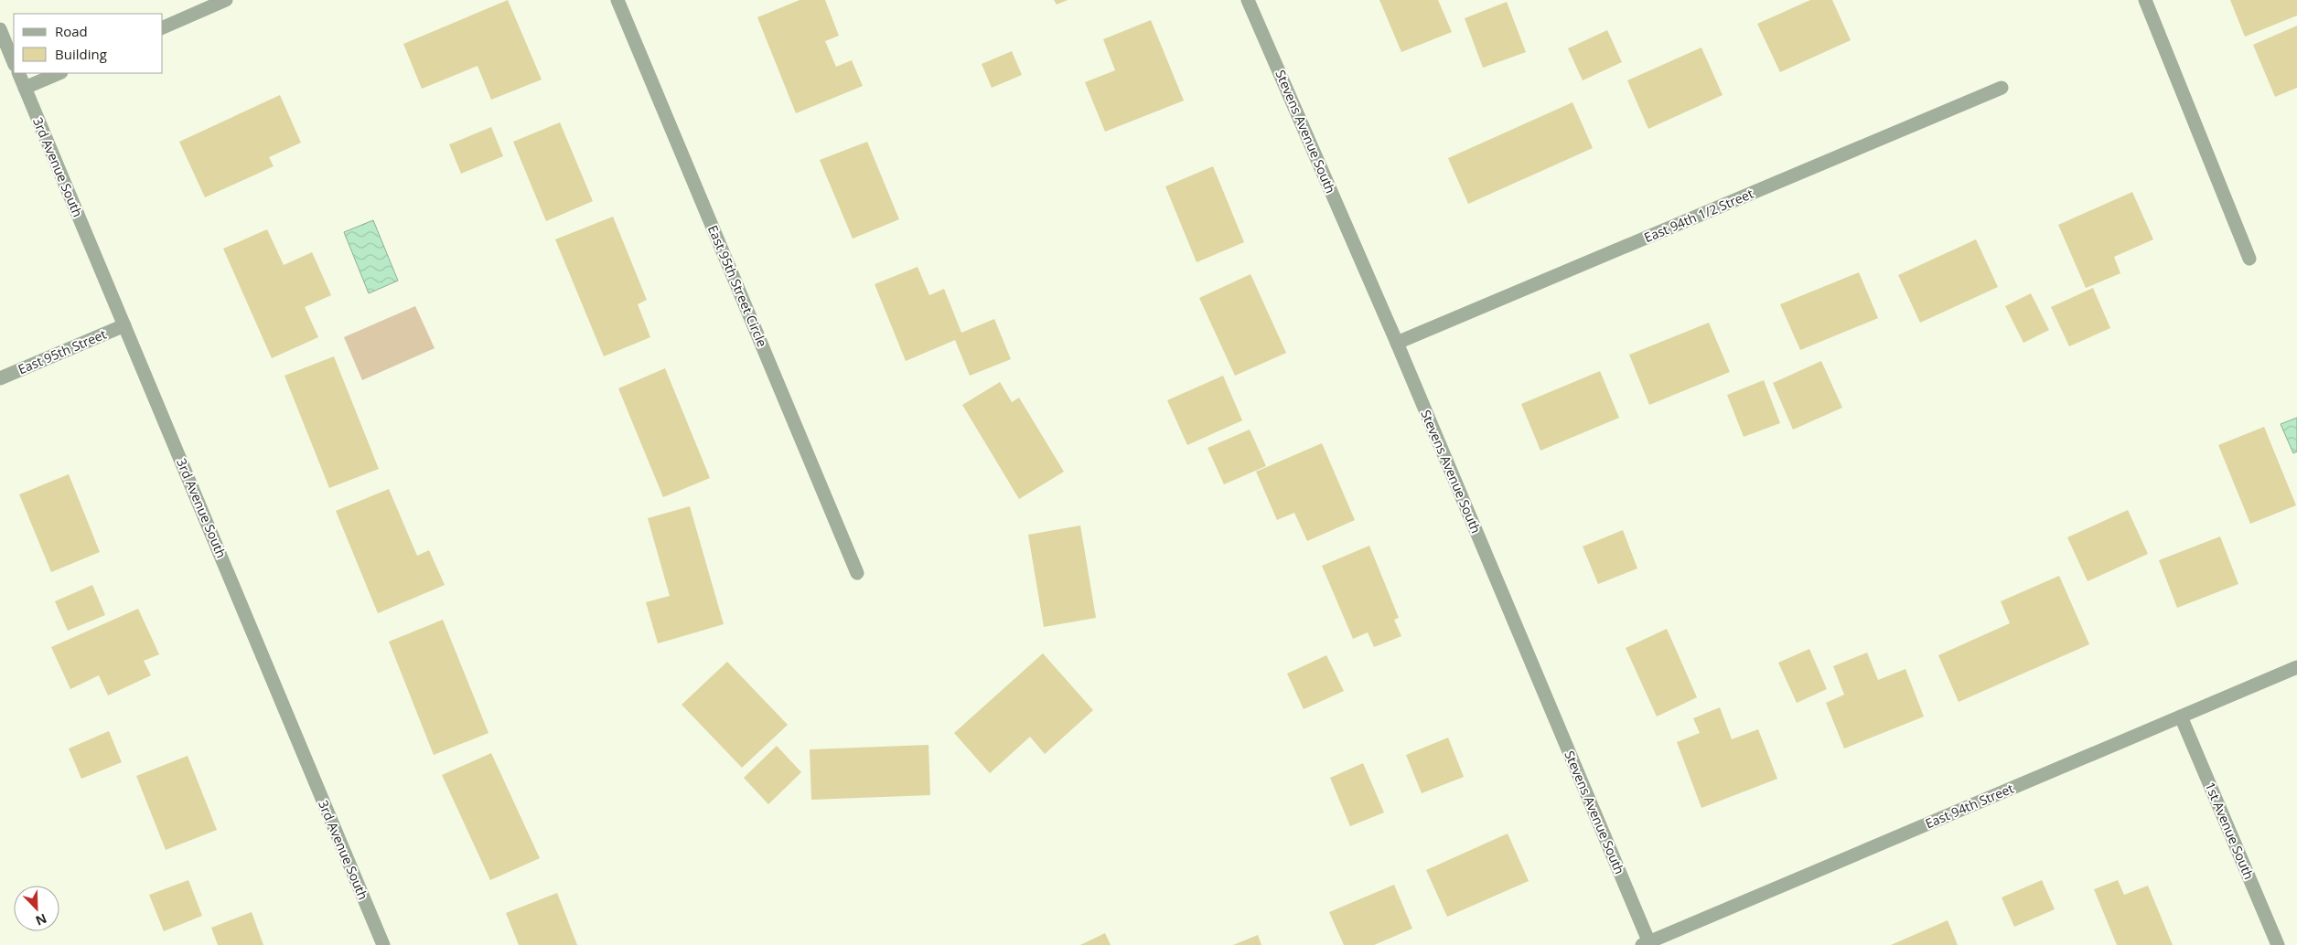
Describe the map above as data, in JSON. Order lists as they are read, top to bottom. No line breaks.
{"streets":{"street":["Stevens Avenue South","3rd Avenue South","East 94th 1/2 Street","East 95th Street Circle","East 95th Street","East 94th Street","1st Avenue South"]},"crossings":[["Stevens Avenue South","East 94th 1/2 Street"],["Stevens Avenue South","East 94th Street"],["3rd Avenue South","East 95th Street"],["East 94th Street","1st Avenue South"]],"legend":["Road","Building"],"north":"bottom right"}
